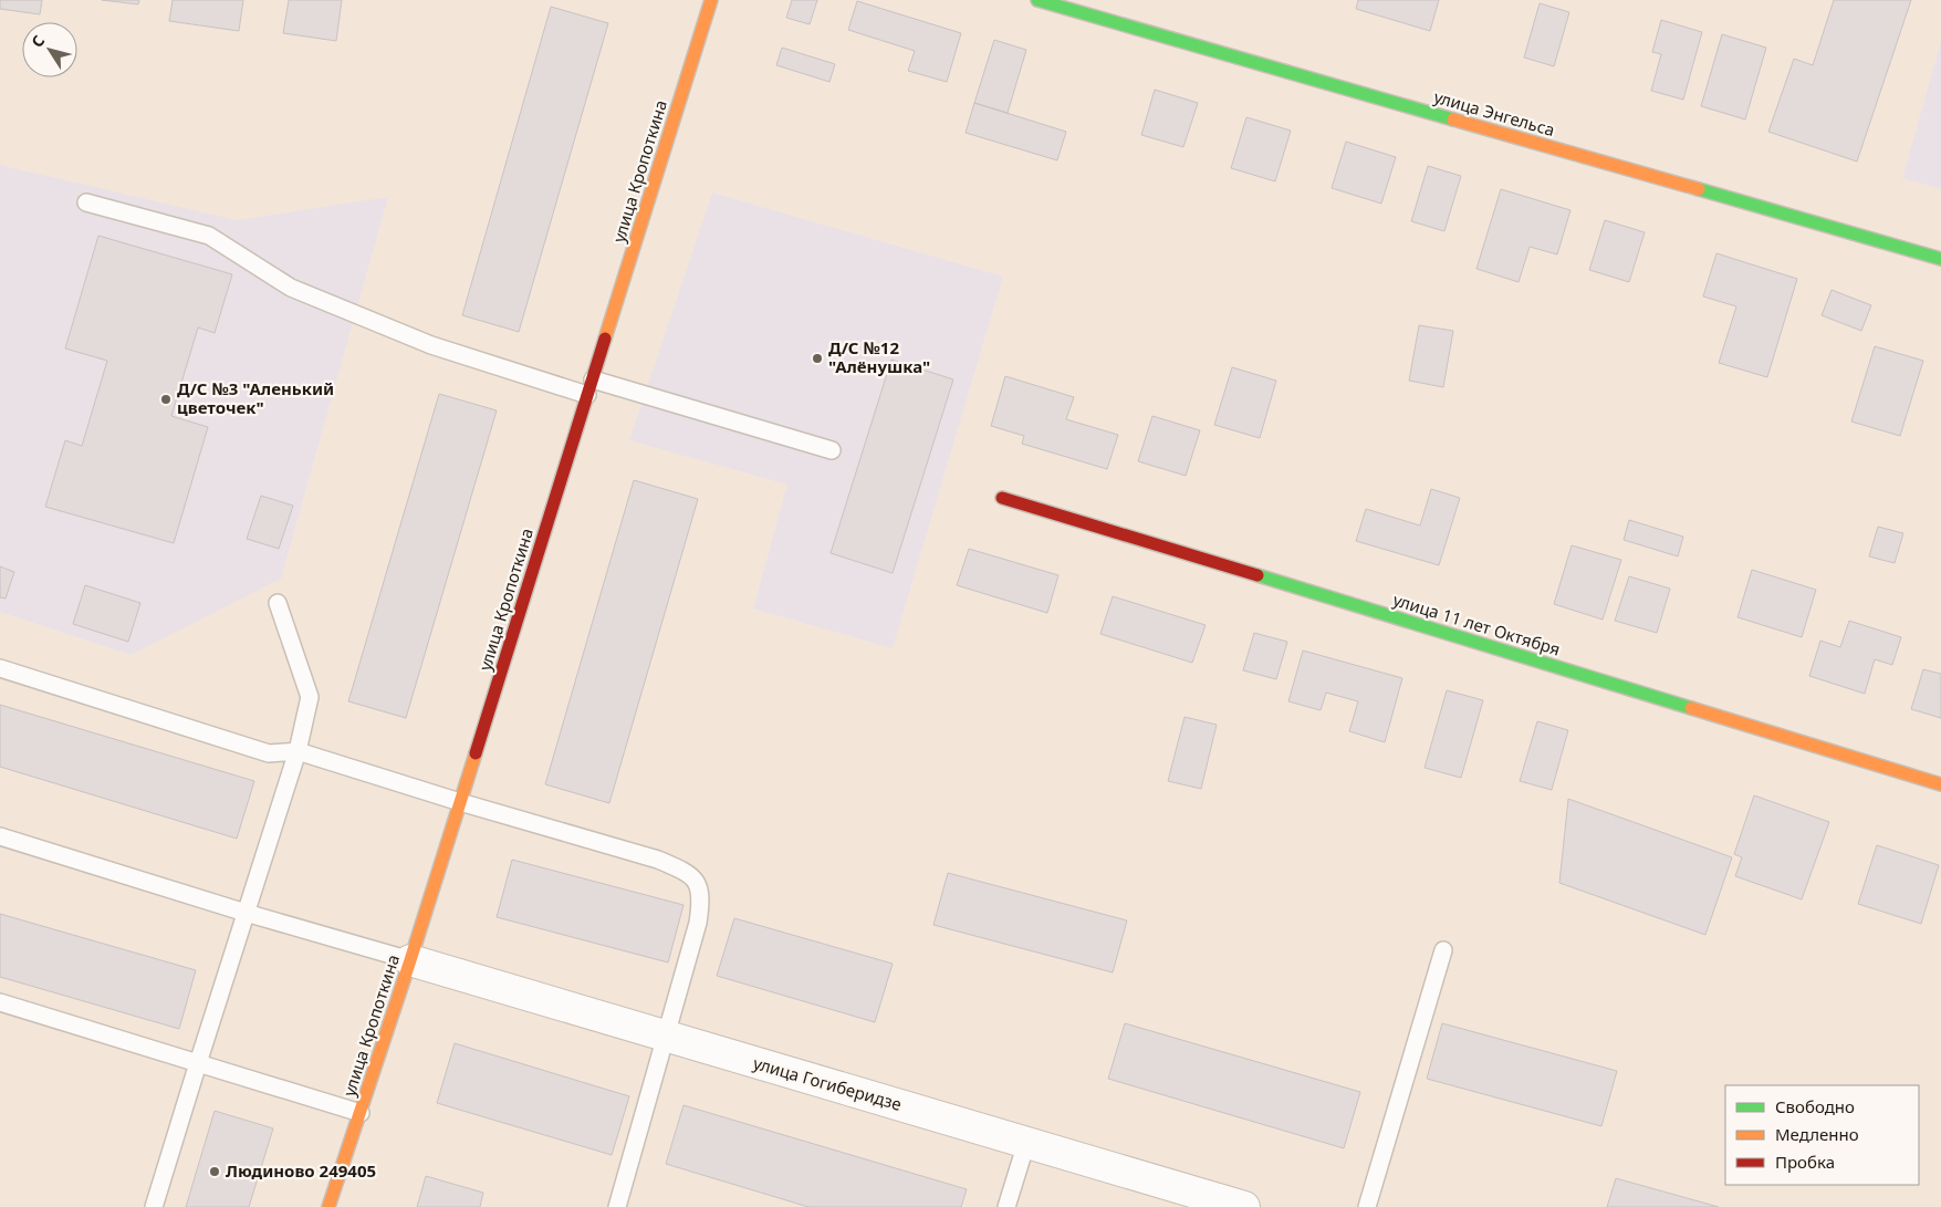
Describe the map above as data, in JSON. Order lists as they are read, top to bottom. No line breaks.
{"streets":{"street":["улица Энгельса","улица Кропоткина","улица 11 лет Октября","улица Гогиберидзе"]},"crossings":[["улица Кропоткина","улица Гогиберидзе"]],"places":["Д/С №12 \"Алёнушка\"","Д/С №3 \"Аленький цветочек\"","Людиново 249405"],"legend":["Свободно","Медленно","Пробка"],"north":"top left"}
